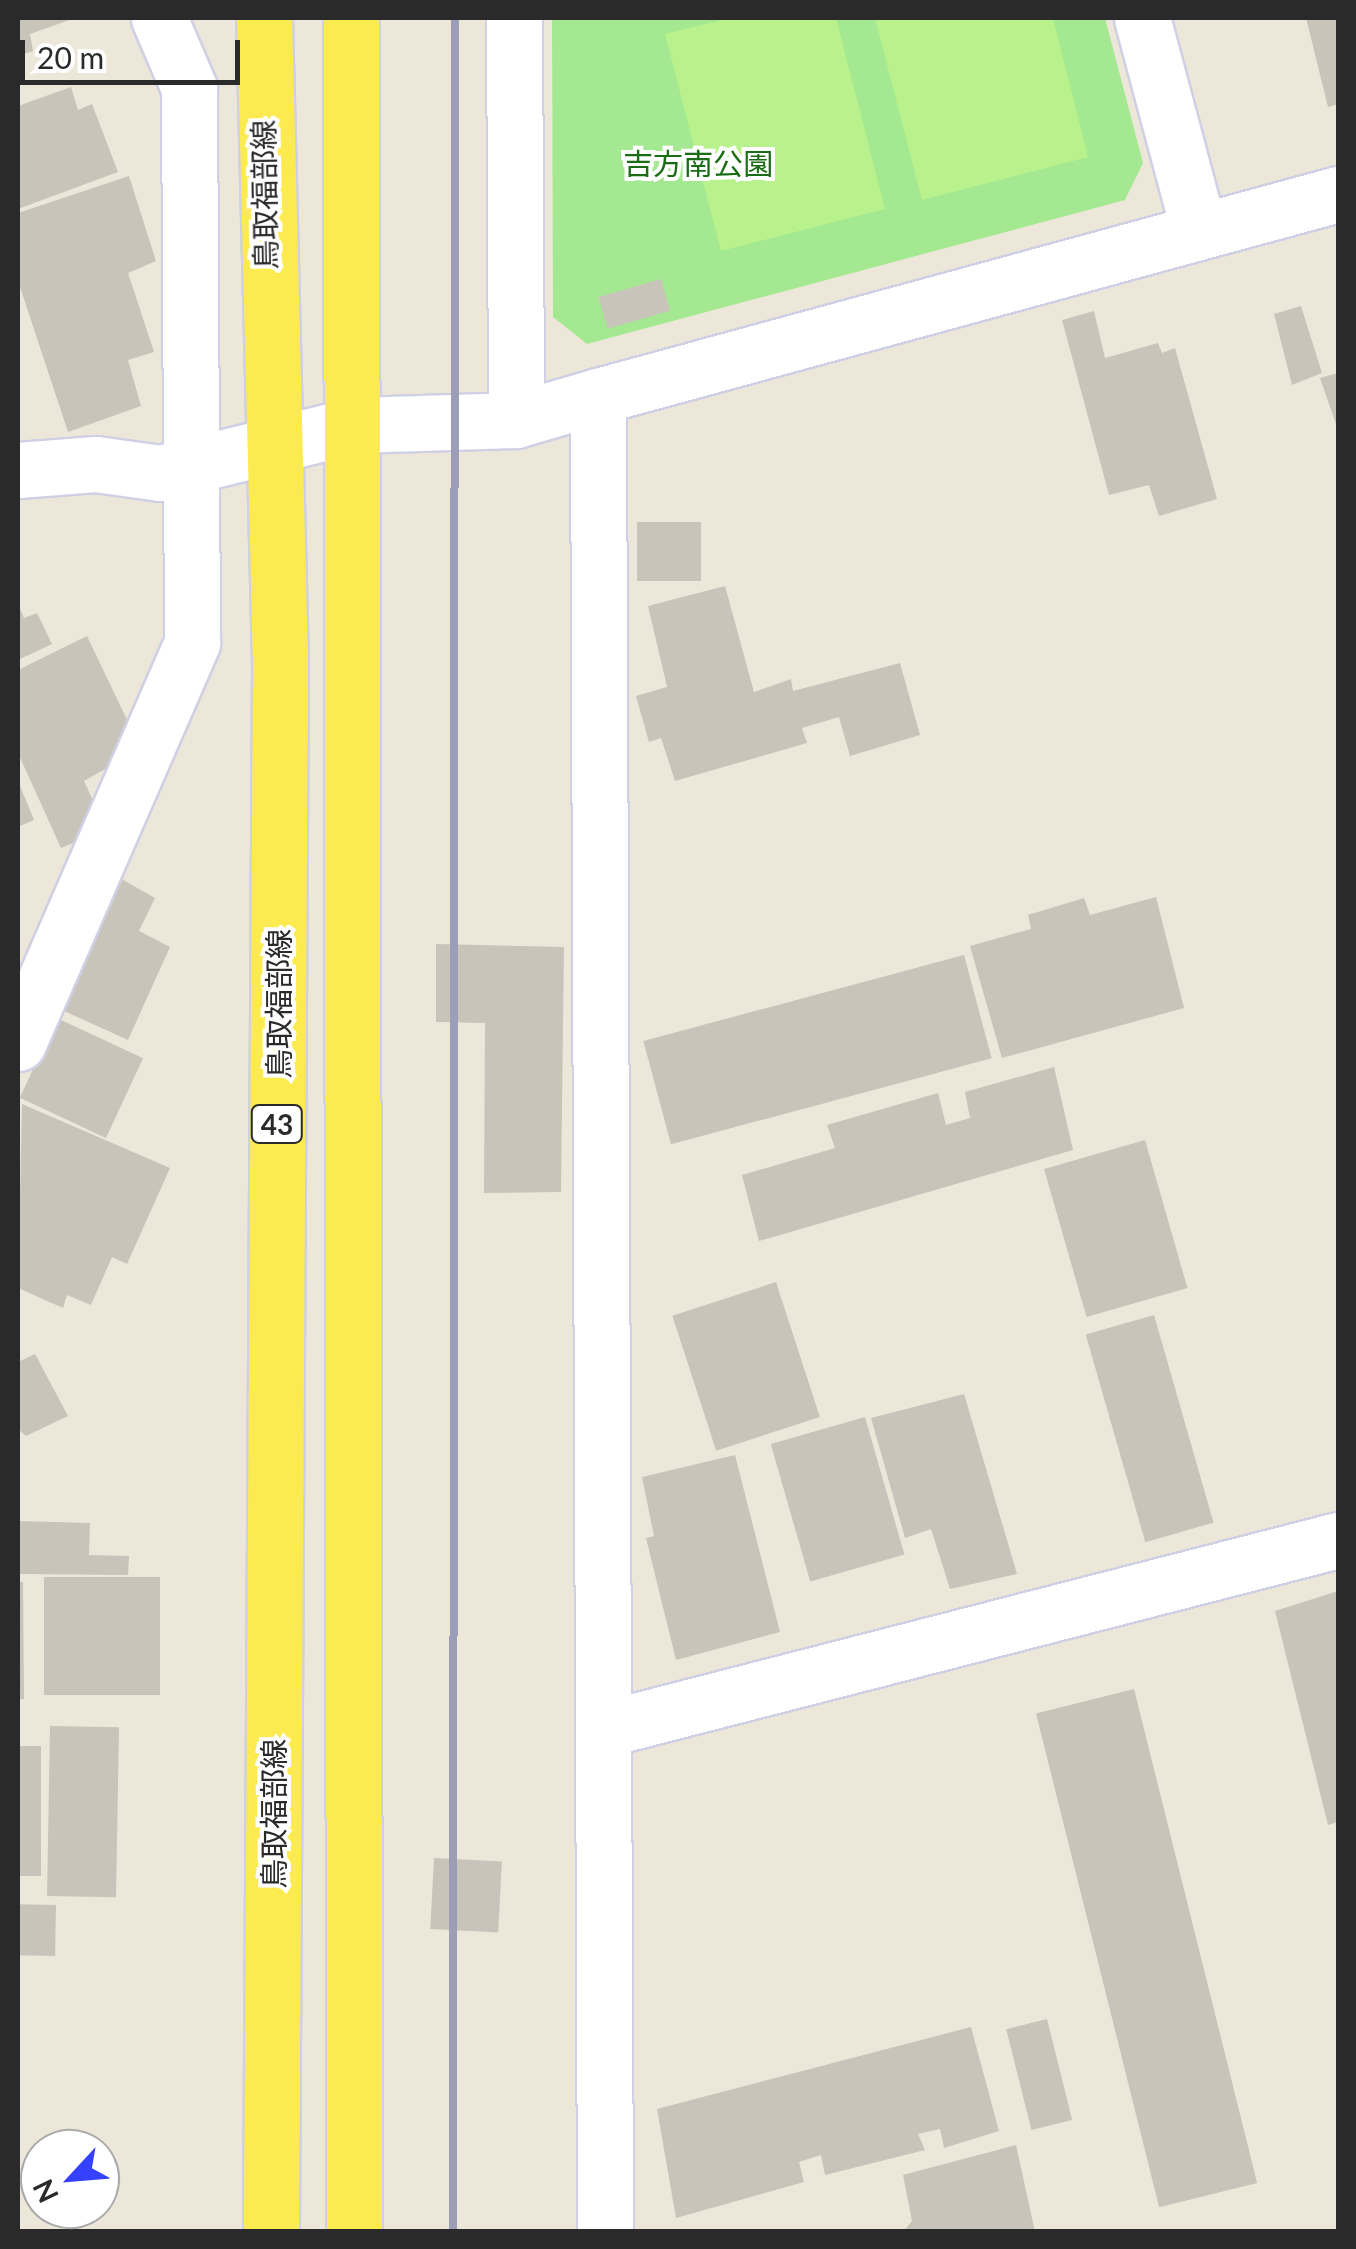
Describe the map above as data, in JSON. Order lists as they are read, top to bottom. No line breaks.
{"streets":{"main road":["鳥取福部線","43"]},"parks":["吉方南公園"],"scale_bar":"20 m","north":"bottom left"}
